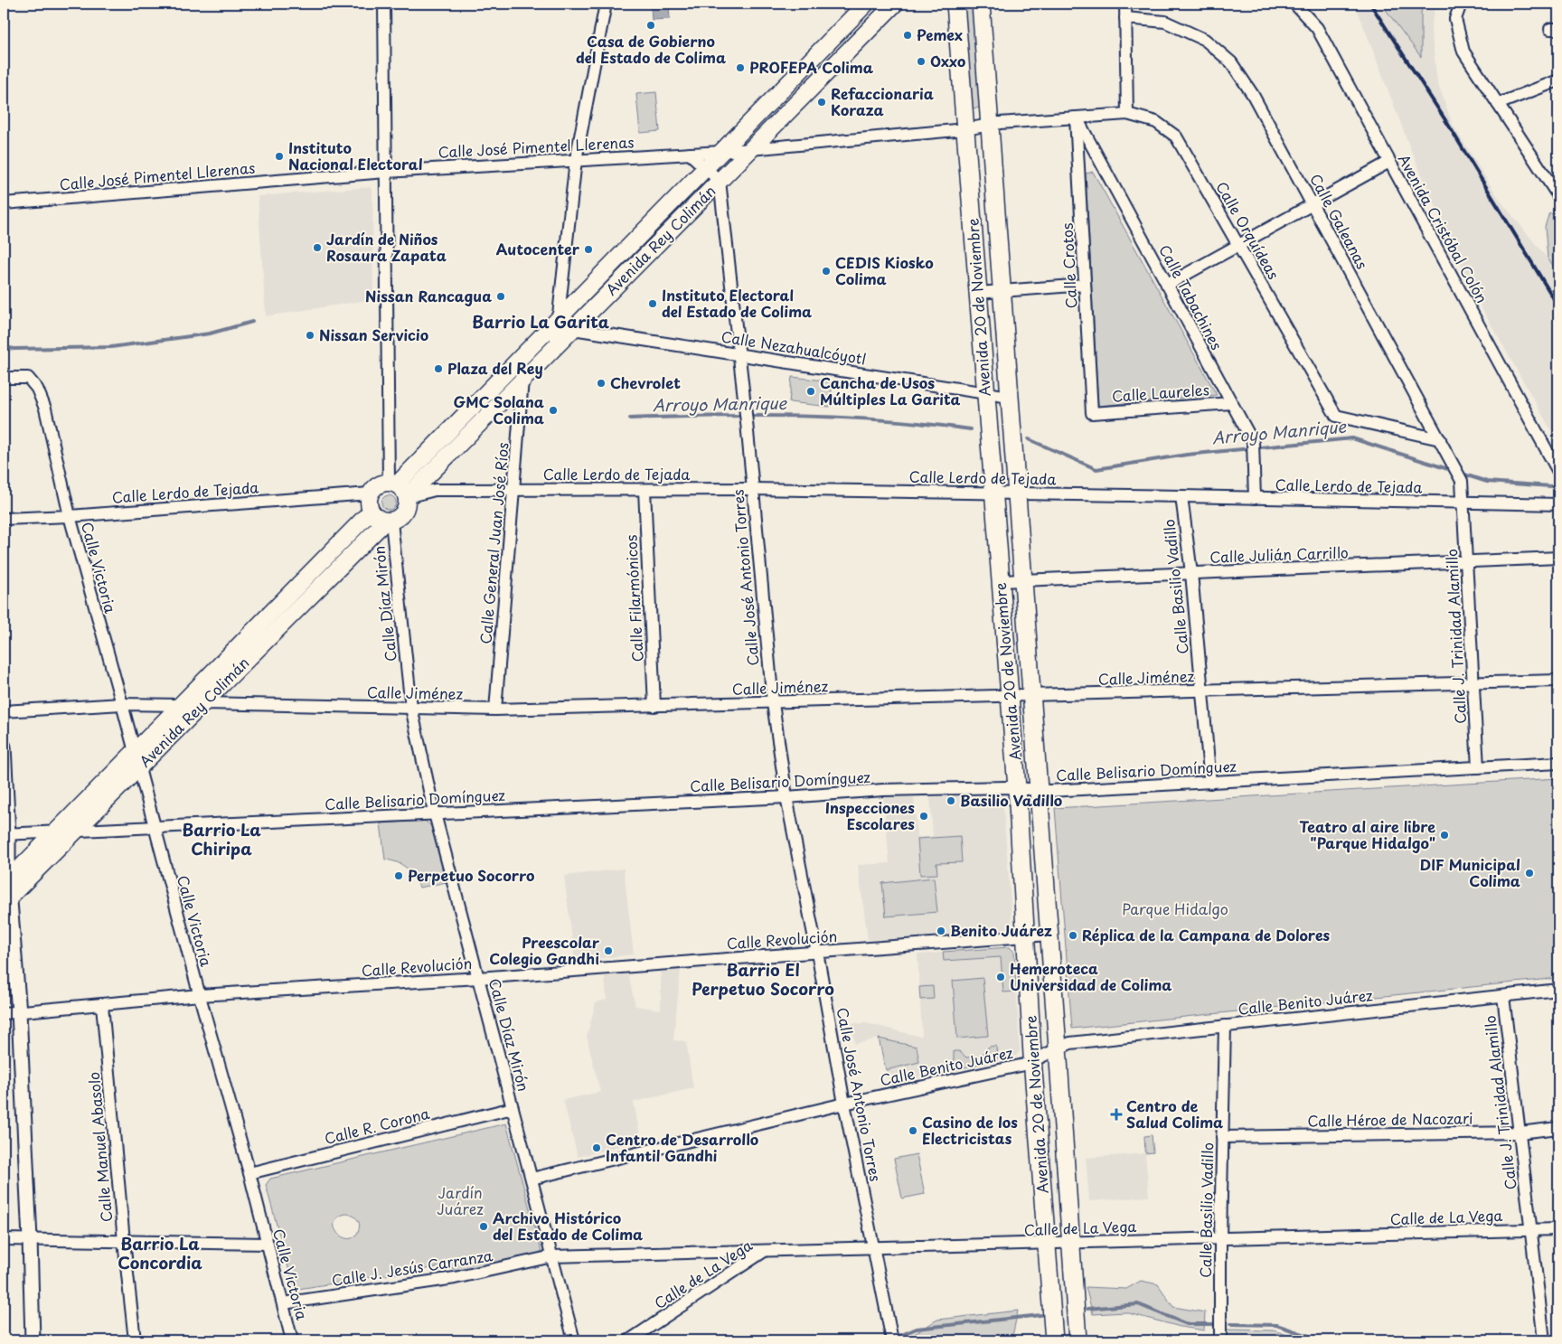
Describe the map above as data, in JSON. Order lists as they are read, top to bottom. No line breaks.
{"streets":{"main road":["Avenida Rey Colimán","Avenida 20 de Noviembre"],"street":["Calle José Pimentel Llerenas","Calle Galeanas","Avenida Cristóbal Colón","Calle Orquídeas","Calle Crotos","Calle Tabachines","Calle Nezahualcóyotl","Calle Laureles","Calle Lerdo de Tejada","Calle General Juan José Ríos","Calle Julián Carrillo","Calle Victoria","Calle José Antonio Torres","Calle Basilio Vadillo","Calle Filarmónicos","Calle Díaz Mirón","Calle J. Trinidad Alamillo","Calle Jiménez","Calle Belisario Domínguez","Calle Revolución","Calle Benito Juárez","Calle Héroe de Nacozari","Calle R. Corona","Calle Manuel Abasolo","Calle de La Vega","Calle J. Jesús Carranza"]},"crossings":[["Calle José Pimentel Llerenas","Calle Orquídeas"],["Calle José Pimentel Llerenas","Avenida Rey Colimán"],["Calle José Pimentel Llerenas","Avenida 20 de Noviembre"],["Calle Galeanas","Calle Orquídeas"],["Calle Galeanas","Calle Lerdo de Tejada"],["Calle Galeanas","Calle J. Trinidad Alamillo"],["Calle Orquídeas","Calle Crotos"],["Calle Orquídeas","Calle Tabachines"],["Calle Orquídeas","Avenida 20 de Noviembre"],["Avenida Rey Colimán","Calle Nezahualcóyotl"],["Avenida Rey Colimán","Calle Lerdo de Tejada"],["Avenida Rey Colimán","Calle General Juan José Ríos"],["Avenida Rey Colimán","Calle Victoria"],["Avenida Rey Colimán","Calle José Antonio Torres"],["Avenida Rey Colimán","Calle Díaz Mirón"],["Avenida Rey Colimán","Calle Jiménez"],["Avenida Rey Colimán","Calle Belisario Domínguez"],["Calle Crotos","Calle Tabachines"],["Calle Crotos","Calle Laureles"],["Calle Tabachines","Calle Laureles"],["Calle Tabachines","Calle Lerdo de Tejada"],["Avenida 20 de Noviembre","Calle Nezahualcóyotl"],["Avenida 20 de Noviembre","Calle Lerdo de Tejada"],["Avenida 20 de Noviembre","Calle Julián Carrillo"],["Avenida 20 de Noviembre","Calle Jiménez"],["Avenida 20 de Noviembre","Calle Belisario Domínguez"],["Avenida 20 de Noviembre","Calle Revolución"],["Avenida 20 de Noviembre","Calle Benito Juárez"],["Avenida 20 de Noviembre","Calle de La Vega"],["Calle Nezahualcóyotl","Calle José Antonio Torres"],["Calle Lerdo de Tejada","Calle General Juan José Ríos"],["Calle Lerdo de Tejada","Calle Victoria"],["Calle Lerdo de Tejada","Calle José Antonio Torres"],["Calle Lerdo de Tejada","Calle Basilio Vadillo"],["Calle Lerdo de Tejada","Calle Filarmónicos"],["Calle Lerdo de Tejada","Calle Díaz Mirón"],["Calle Lerdo de Tejada","Calle J. Trinidad Alamillo"],["Calle General Juan José Ríos","Calle Jiménez"],["Calle Julián Carrillo","Calle Basilio Vadillo"],["Calle Julián Carrillo","Calle J. Trinidad Alamillo"],["Calle Victoria","Calle Jiménez"],["Calle Victoria","Calle Belisario Domínguez"],["Calle Victoria","Calle Revolución"],["Calle Victoria","Calle R. Corona"],["Calle Victoria","Calle J. Jesús Carranza"],["Calle José Antonio Torres","Calle Jiménez"],["Calle José Antonio Torres","Calle Belisario Domínguez"],["Calle José Antonio Torres","Calle Revolución"],["Calle José Antonio Torres","Calle Benito Juárez"],["Calle José Antonio Torres","Calle de La Vega"],["Calle Basilio Vadillo","Calle Jiménez"],["Calle Basilio Vadillo","Calle Belisario Domínguez"],["Calle Basilio Vadillo","Calle Benito Juárez"],["Calle Basilio Vadillo","Calle Héroe de Nacozari"],["Calle Basilio Vadillo","Calle de La Vega"],["Calle Filarmónicos","Calle Jiménez"],["Calle Díaz Mirón","Calle Jiménez"],["Calle Díaz Mirón","Calle Belisario Domínguez"],["Calle Díaz Mirón","Calle Revolución"],["Calle Díaz Mirón","Calle Benito Juárez"],["Calle Díaz Mirón","Calle R. Corona"],["Calle Díaz Mirón","Calle J. Jesús Carranza"],["Calle J. Trinidad Alamillo","Calle Jiménez"],["Calle J. Trinidad Alamillo","Calle Belisario Domínguez"],["Calle J. Trinidad Alamillo","Calle Benito Juárez"],["Calle J. Trinidad Alamillo","Calle Héroe de Nacozari"],["Calle J. Trinidad Alamillo","Calle de La Vega"],["Calle Revolución","Calle Manuel Abasolo"],["Calle de La Vega","Calle J. Jesús Carranza"]],"districts":["Barrio La Garita","Barrio La Chiripa","Barrio El Perpetuo Socorro","Barrio La Concordia"],"water":["Arroyo Manrique"],"parks":["Parque Hidalgo","Jardín Juárez"],"places":{"other":["Casa de Gobierno del Estado de Colima","Pemex","Oxxo","PROFEPA Colima","Refaccionaria Koraza","Instituto Nacional Electoral","Jardín de Niños Rosaura Zapata","Autocenter","CEDIS Kiosko Colima","Nissan Rancagua","Instituto Electoral del Estado de Colima","Nissan Servicio","Plaza del Rey","Chevrolet","Cancha de Usos Múltiples La Garita","GMC Solana Colima","Basilio Vadillo","Inspecciones Escolares","Teatro al aire libre \"Parque Hidalgo\"","DIF Municipal Colima","Perpetuo Socorro","Benito Juárez","Réplica de la Campana de Dolores","Preescolar Colegio Gandhi","Hemeroteca Universidad de Colima","Casino de los Electricistas","Centro de Desarrollo Infantil Gandhi","Archivo Histórico del Estado de Colima"],"health":["Centro de Salud Colima"]}}
